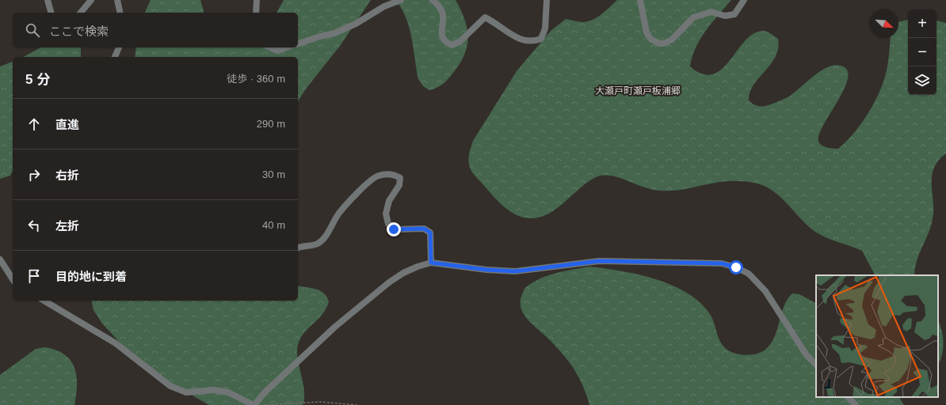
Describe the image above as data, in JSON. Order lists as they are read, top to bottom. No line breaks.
{"districts":["大瀬戸町瀬戸板浦郷"],"north":"bottom right","page":{"map_buttons":["+","−"],"search":"ここで検索","heading":["5 分","徒歩 · 360 m"],"list":[["直進","290 m"],["右折","30 m"],["左折","40 m"],"目的地に到着"]}}
